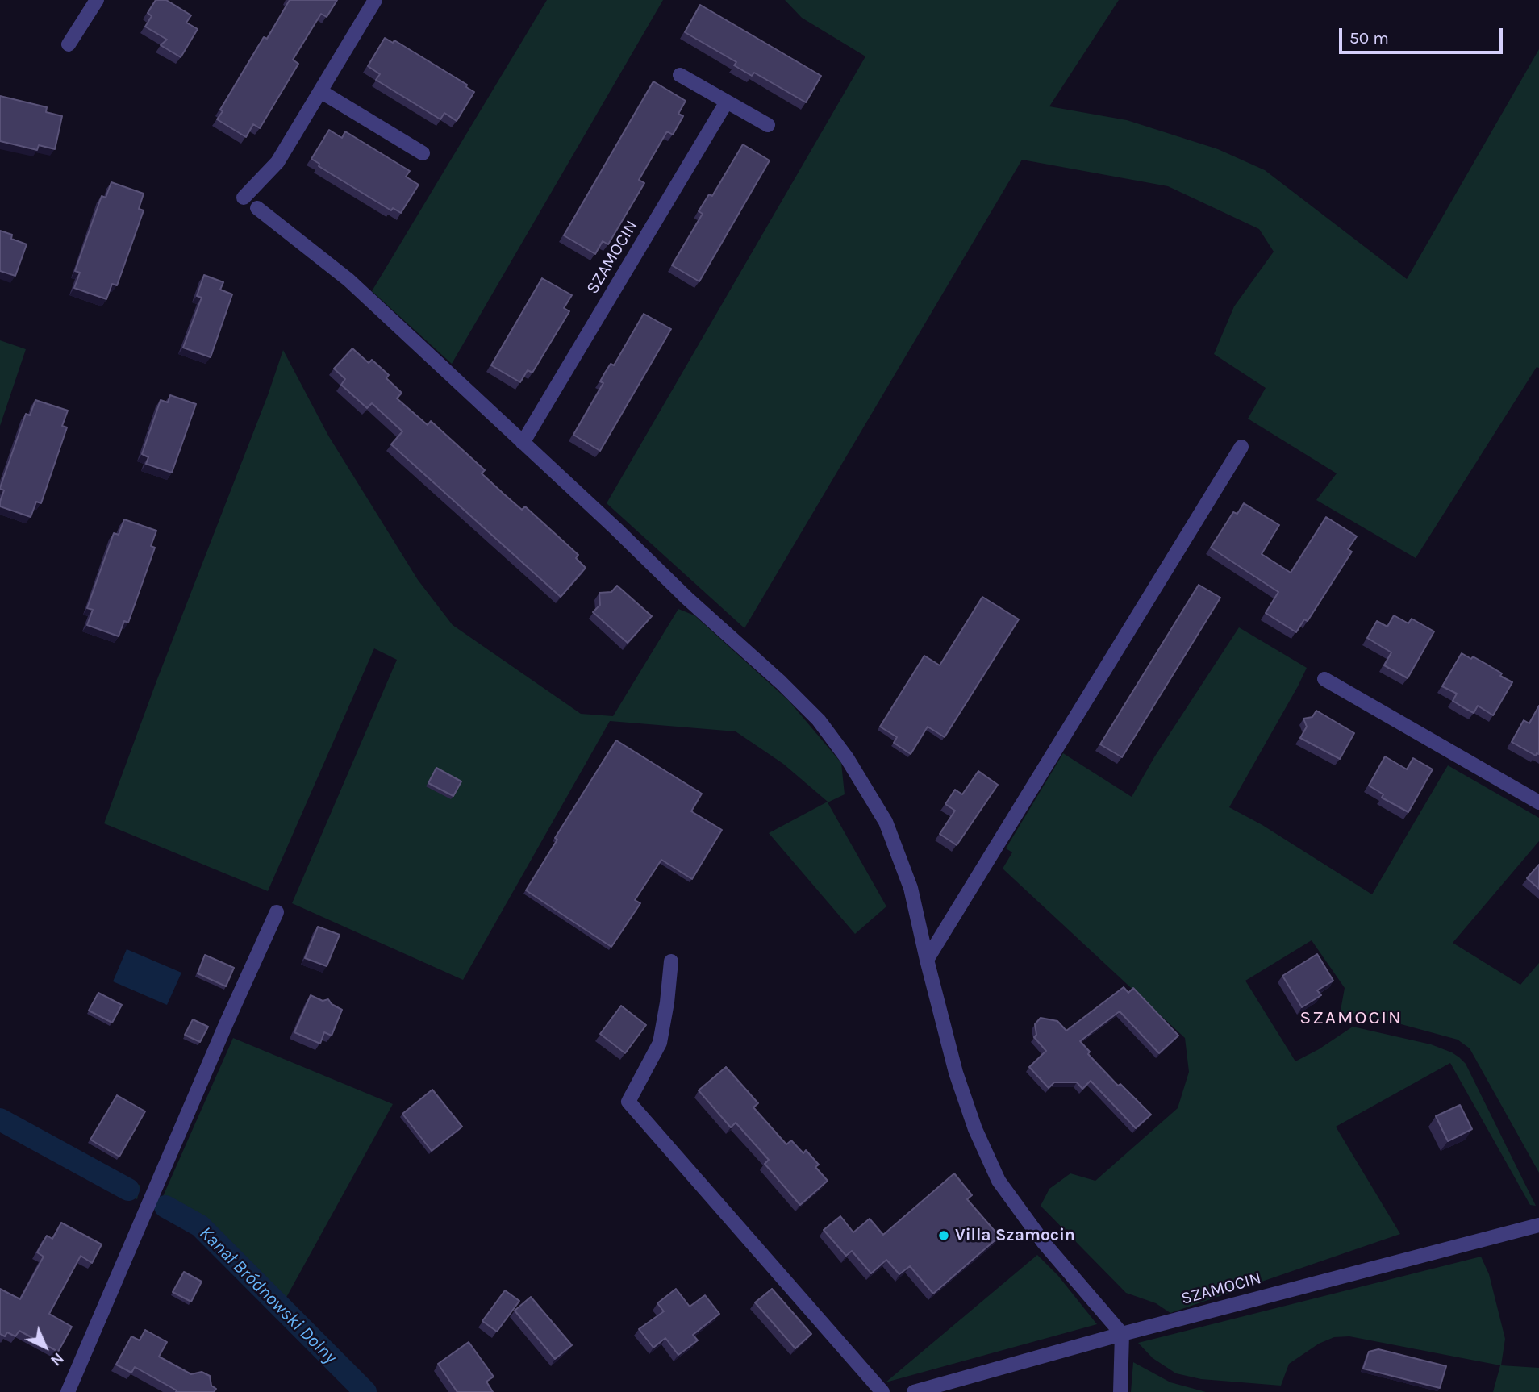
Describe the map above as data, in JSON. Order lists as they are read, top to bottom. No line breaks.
{"streets":{"street":["SZAMOCIN"]},"districts":["SZAMOCIN"],"water":["Kanał Bródnowski Dolny"],"places":["Villa Szamocin"],"scale_bar":"50 m","north":"bottom right"}
